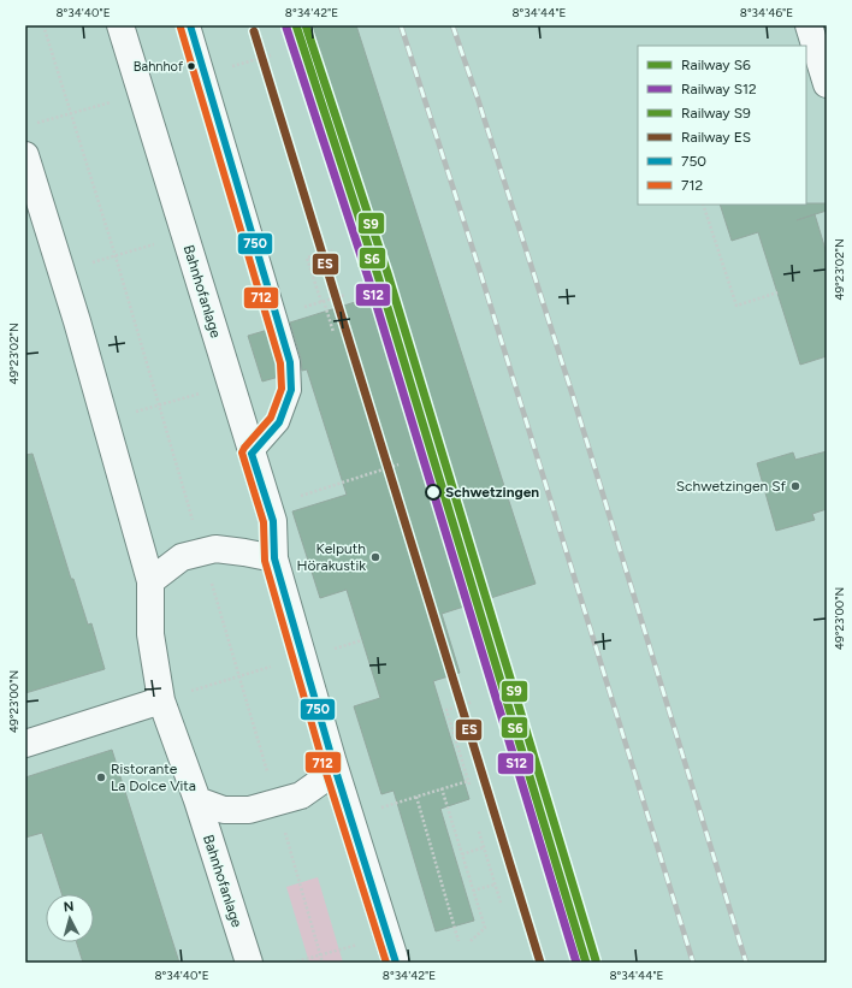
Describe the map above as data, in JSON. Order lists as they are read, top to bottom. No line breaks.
{"streets":{"street":["Bahnhofanlage"]},"places":["Bahnhof","Schwetzingen Sf","Schwetzingen","Kelputh Hörakustik","Ristorante La Dolce Vita"],"lines":["rail line S6","rail line S9","transit line 750","rail line S12","transit line 712","rail line ES"],"legend":["Railway S6","Railway S12","Railway S9","Railway ES","750","712"],"north":"top","coordinates":["8°34'40\"E","8°34'42\"E","8°34'44\"E","8°34'46\"E","49°23'02\"N","49°23'00\"N"]}
